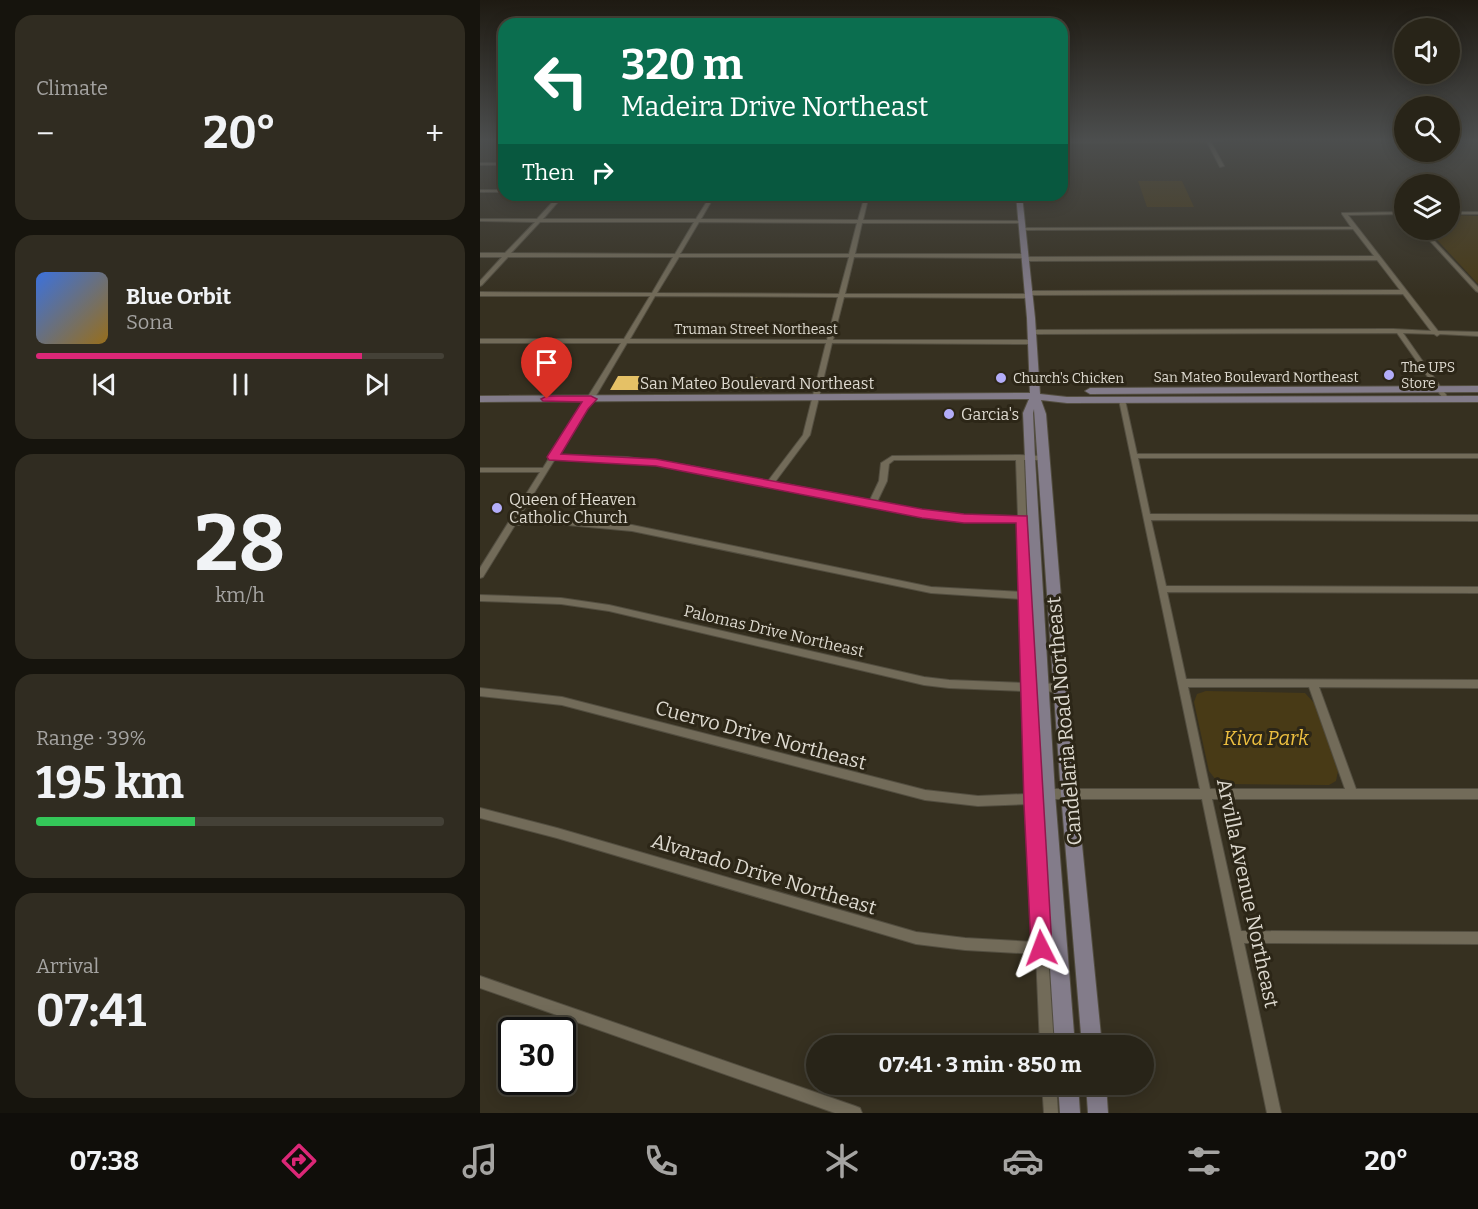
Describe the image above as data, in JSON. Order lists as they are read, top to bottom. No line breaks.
{"streets":{"main road":["San Mateo Boulevard Northeast","Candelaria Road Northeast"],"street":["Truman Street Northeast","Palomas Drive Northeast","Cuervo Drive Northeast","Alvarado Drive Northeast","Arvilla Avenue Northeast"]},"crossings":[["Truman Street Northeast","Candelaria Road Northeast"],["San Mateo Boulevard Northeast","Candelaria Road Northeast"],["San Mateo Boulevard Northeast","Arvilla Avenue Northeast"],["Palomas Drive Northeast","Candelaria Road Northeast"],["Candelaria Road Northeast","Cuervo Drive Northeast"],["Cuervo Drive Northeast","Arvilla Avenue Northeast"]],"parks":["Kiva Park"],"places":["The UPS Store","Church's Chicken","Garcia's","Queen of Heaven Catholic Church"],"page":{"tile":["Climate",["28","km/h"],["Range · 39%","195 km"],["Arrival","07:41"]],"turn":["320 m","Madeira Drive Northeast"],"heat":["−","20°","+"],"then":"Then","song":["Blue Orbit","Sona"],"limit":"30","trip":"07:41 · 3 min · 850 m","tabs":["07:38","20°"]}}
